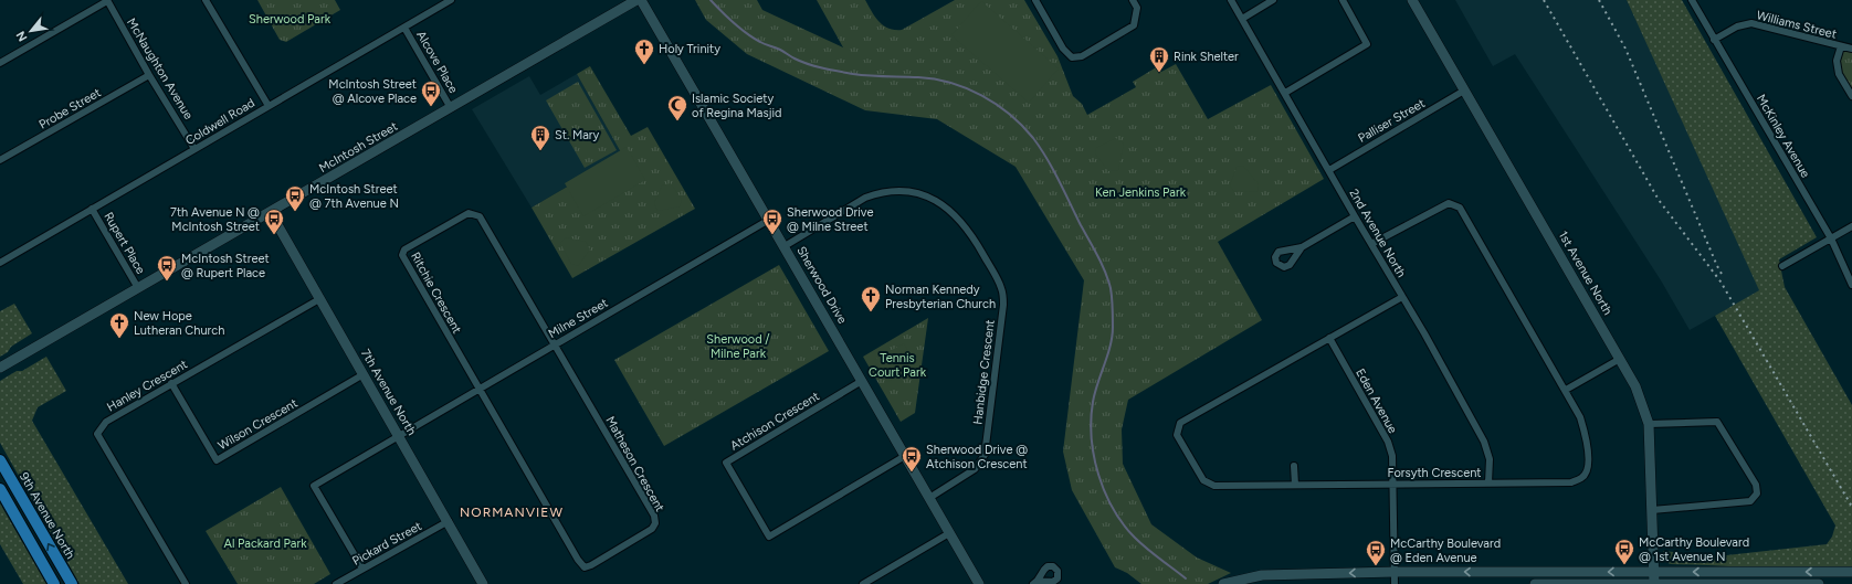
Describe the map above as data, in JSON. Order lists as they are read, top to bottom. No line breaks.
{"streets":{"main road":["9th Avenue North"],"street":["Williams Street","Alcove Place","McNaughton Avenue","Probe Street","Palliser Street","Coldwell Road","McKinley Avenue","McIntosh Street","2nd Avenue North","Rupert Place","1st Avenue North","Sherwood Drive","Ritchie Crescent","Milne Street","Hanbidge Crescent","Hanley Crescent","7th Avenue North","Eden Avenue","Atchison Crescent","Wilson Crescent","Matheson Crescent","Forsyth Crescent","Pickard Street"]},"crossings":[["Williams Street","McKinley Avenue"],["Alcove Place","Coldwell Road"],["Alcove Place","McIntosh Street"],["McNaughton Avenue","Probe Street"],["McNaughton Avenue","Coldwell Road"],["Palliser Street","2nd Avenue North"],["Palliser Street","1st Avenue North"],["Coldwell Road","Rupert Place"],["McIntosh Street","Rupert Place"],["McIntosh Street","7th Avenue North"],["2nd Avenue North","Forsyth Crescent"],["Sherwood Drive","Milne Street"],["Sherwood Drive","Hanbidge Crescent"],["Sherwood Drive","Atchison Crescent"],["Ritchie Crescent","Milne Street"],["Ritchie Crescent","Matheson Crescent"],["Milne Street","7th Avenue North"],["Milne Street","Matheson Crescent"],["Milne Street","Pickard Street"],["Hanley Crescent","7th Avenue North"],["Hanley Crescent","Wilson Crescent"],["7th Avenue North","Wilson Crescent"],["7th Avenue North","Pickard Street"],["Eden Avenue","Forsyth Crescent"]],"districts":["NORMANVIEW"],"parks":["Sherwood Park","Ken Jenkins Park","Sherwood / Milne Park","Tennis Court Park","Al Packard Park"],"places":{"church":["Holy Trinity","Norman Kennedy Presbyterian Church","New Hope Lutheran Church"],"building":["Rink Shelter","St. Mary"],"bus stop":["McIntosh Street @ Alcove Place","McIntosh Street @ 7th Avenue N","7th Avenue N @ McIntosh Street","Sherwood Drive @ Milne Street","McIntosh Street @ Rupert Place","Sherwood Drive @ Atchison Crescent","McCarthy Boulevard @ 1st Avenue N","McCarthy Boulevard @ Eden Avenue"],"mosque":["Islamic Society of Regina Masjid"]},"north":"bottom left"}
